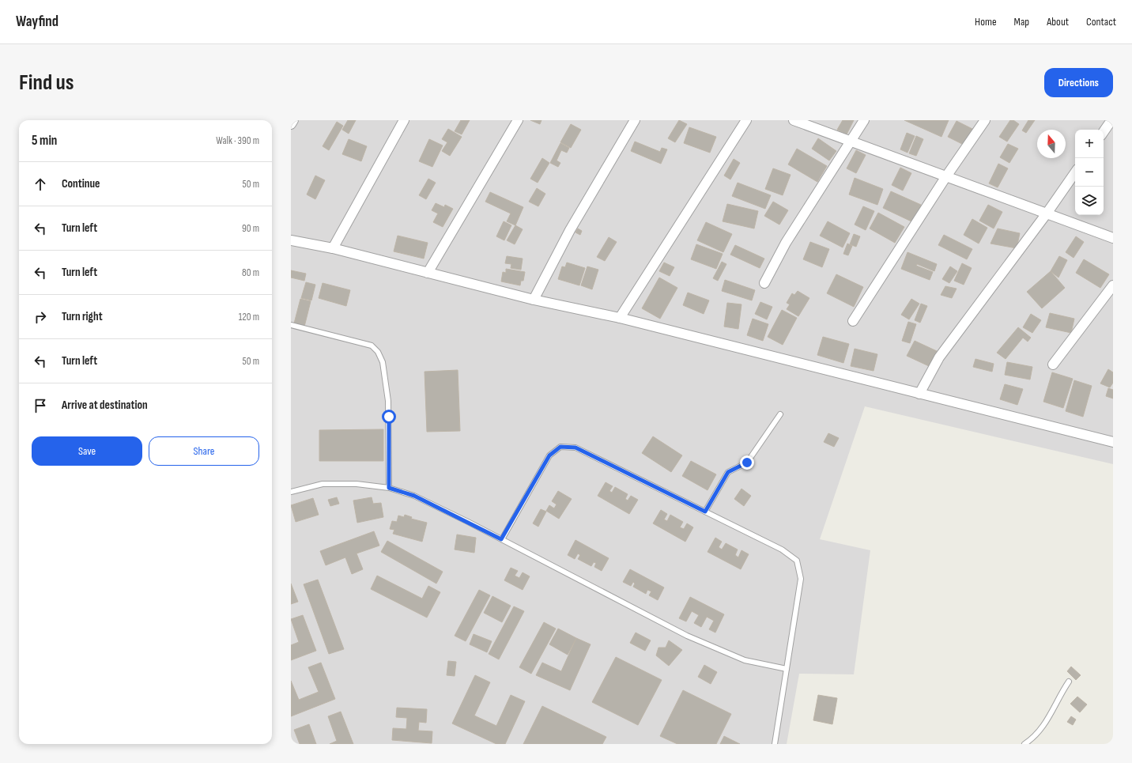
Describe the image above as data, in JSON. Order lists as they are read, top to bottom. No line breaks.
{"north":"top","page":{"header":"Wayfind","nav":["Home","Map","About","Contact"],"buttons":["Directions",["Save","Share"]],"title":"Find us","heading":["5 min","Walk · 390 m"],"map_buttons":["+","−"],"list":[["Continue","50 m"],["Turn left","90 m"],["Turn left","80 m"],["Turn right","120 m"],["Turn left","50 m"],"Arrive at destination"]}}
